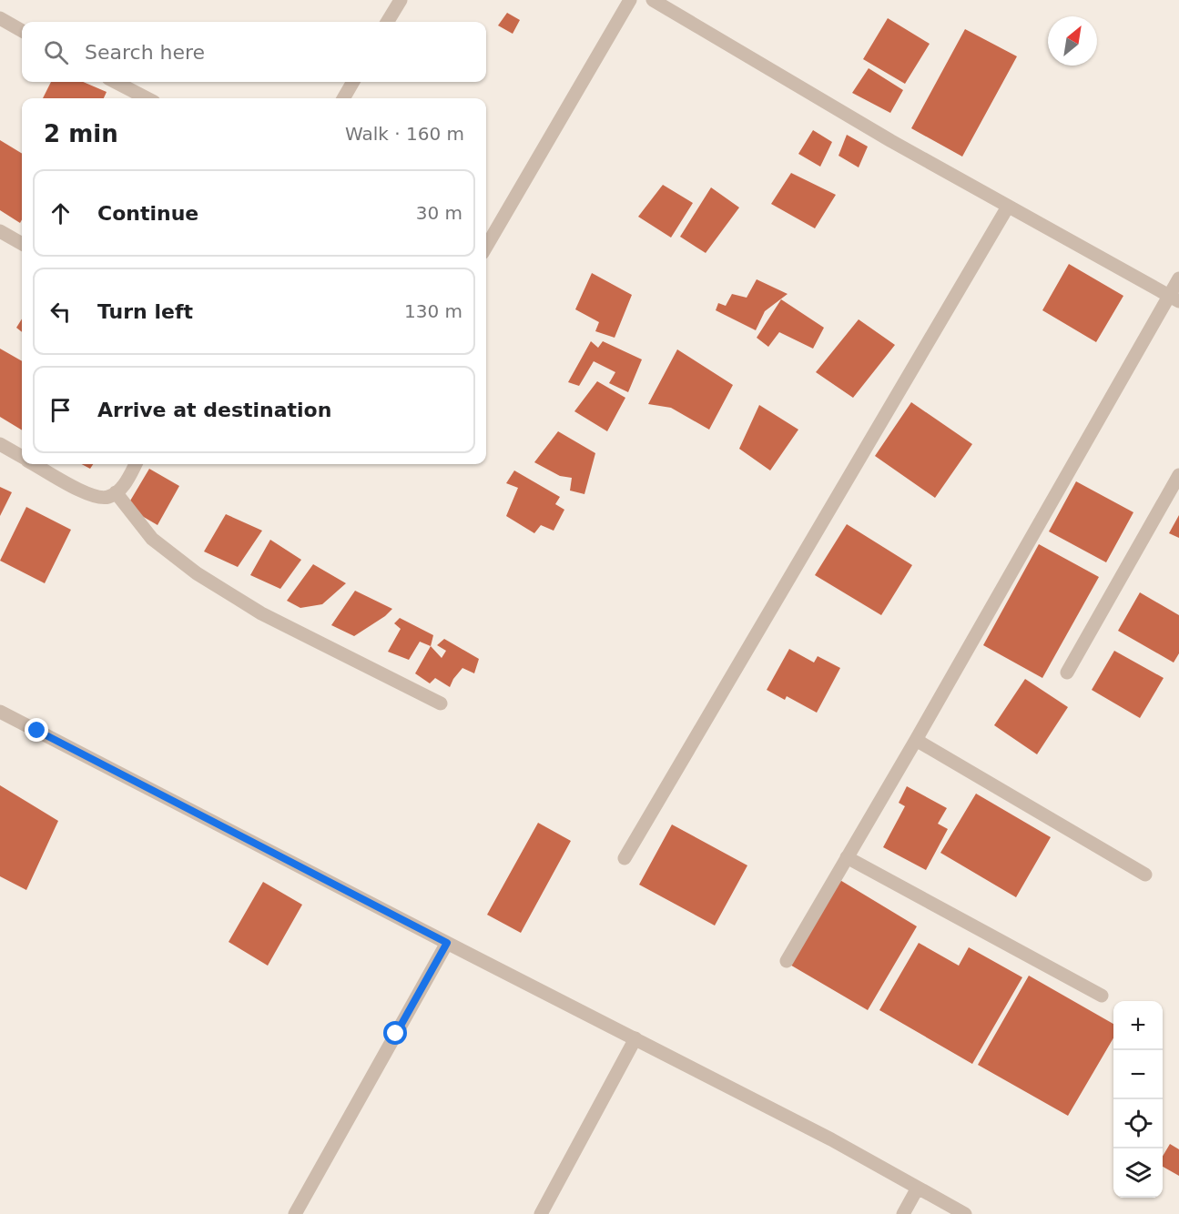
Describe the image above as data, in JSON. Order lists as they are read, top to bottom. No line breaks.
{"north":"top right","page":{"search":"Search here","heading":["2 min","Walk · 160 m"],"list":[["Continue","30 m"],["Turn left","130 m"],"Arrive at destination"],"map_buttons":["+","−"]}}
